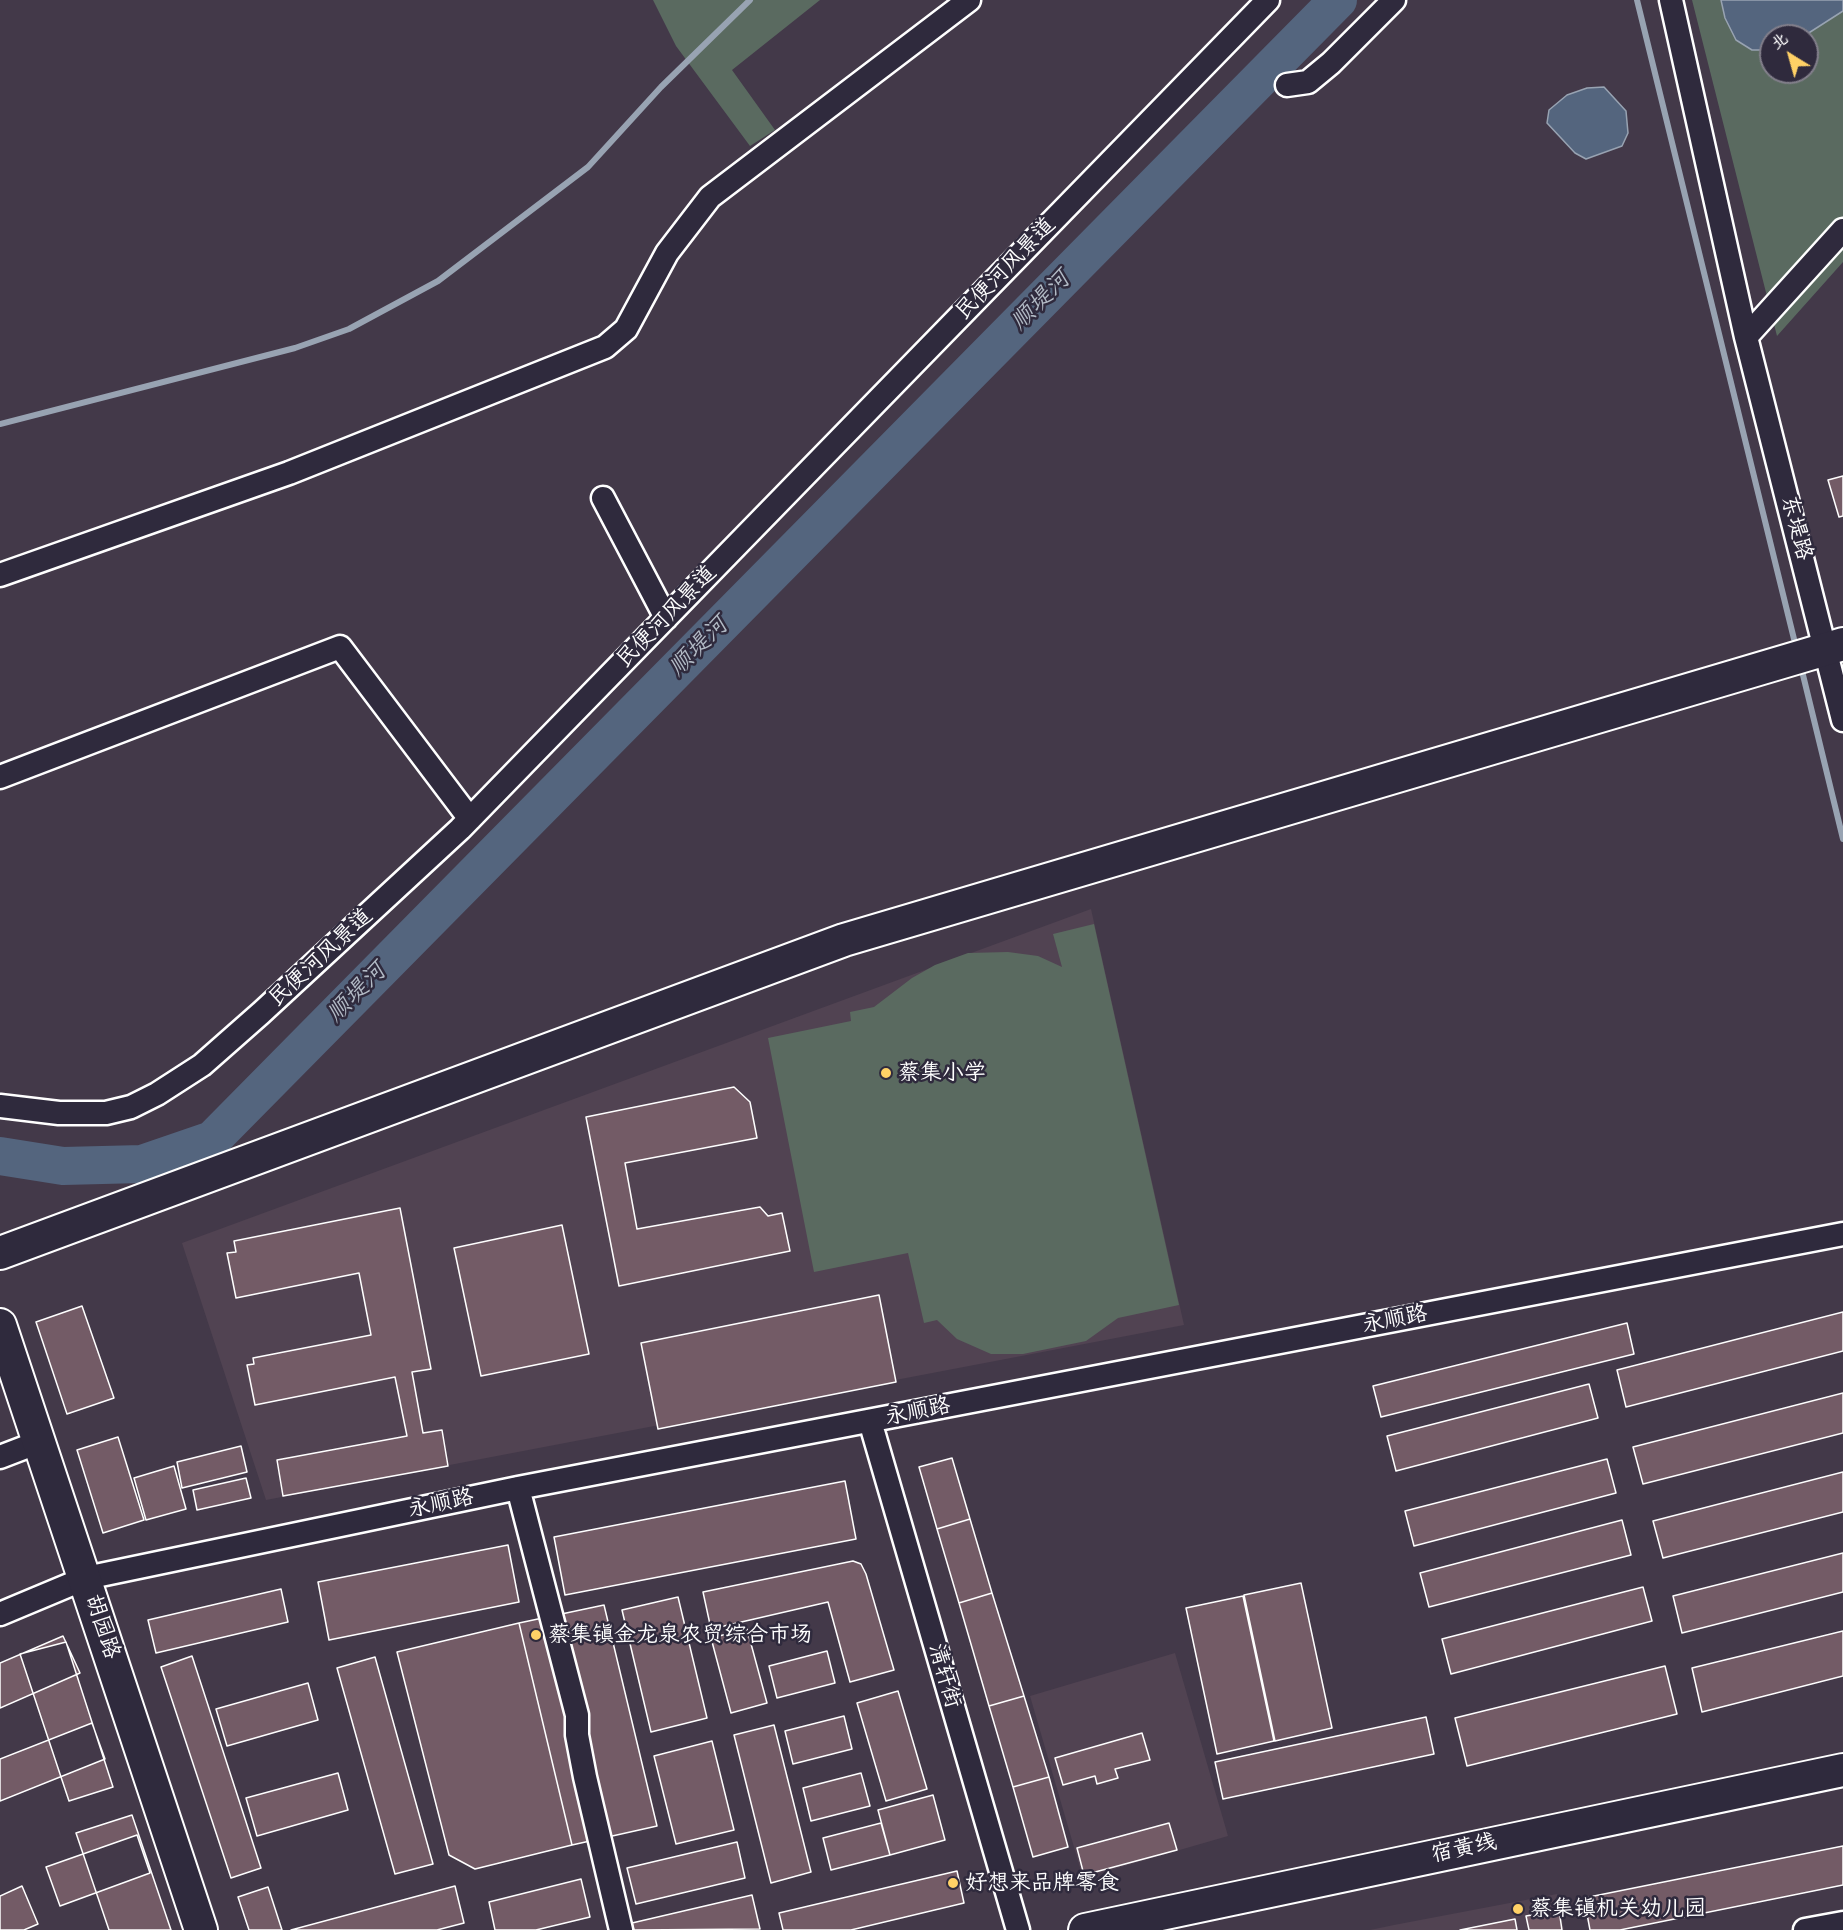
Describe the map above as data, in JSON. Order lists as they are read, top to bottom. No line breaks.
{"streets":{"street":["民便河风景道","东堤路","永顺路","胡园路","清轩街","宿黄线"]},"crossings":[["永顺路","胡园路"],["永顺路","清轩街"]],"water":["顺堤河"],"places":["蔡集小学","蔡集镇金龙泉农贸综合市场","好想来品牌零食","蔡集镇机关幼儿园"],"north":"top left"}
